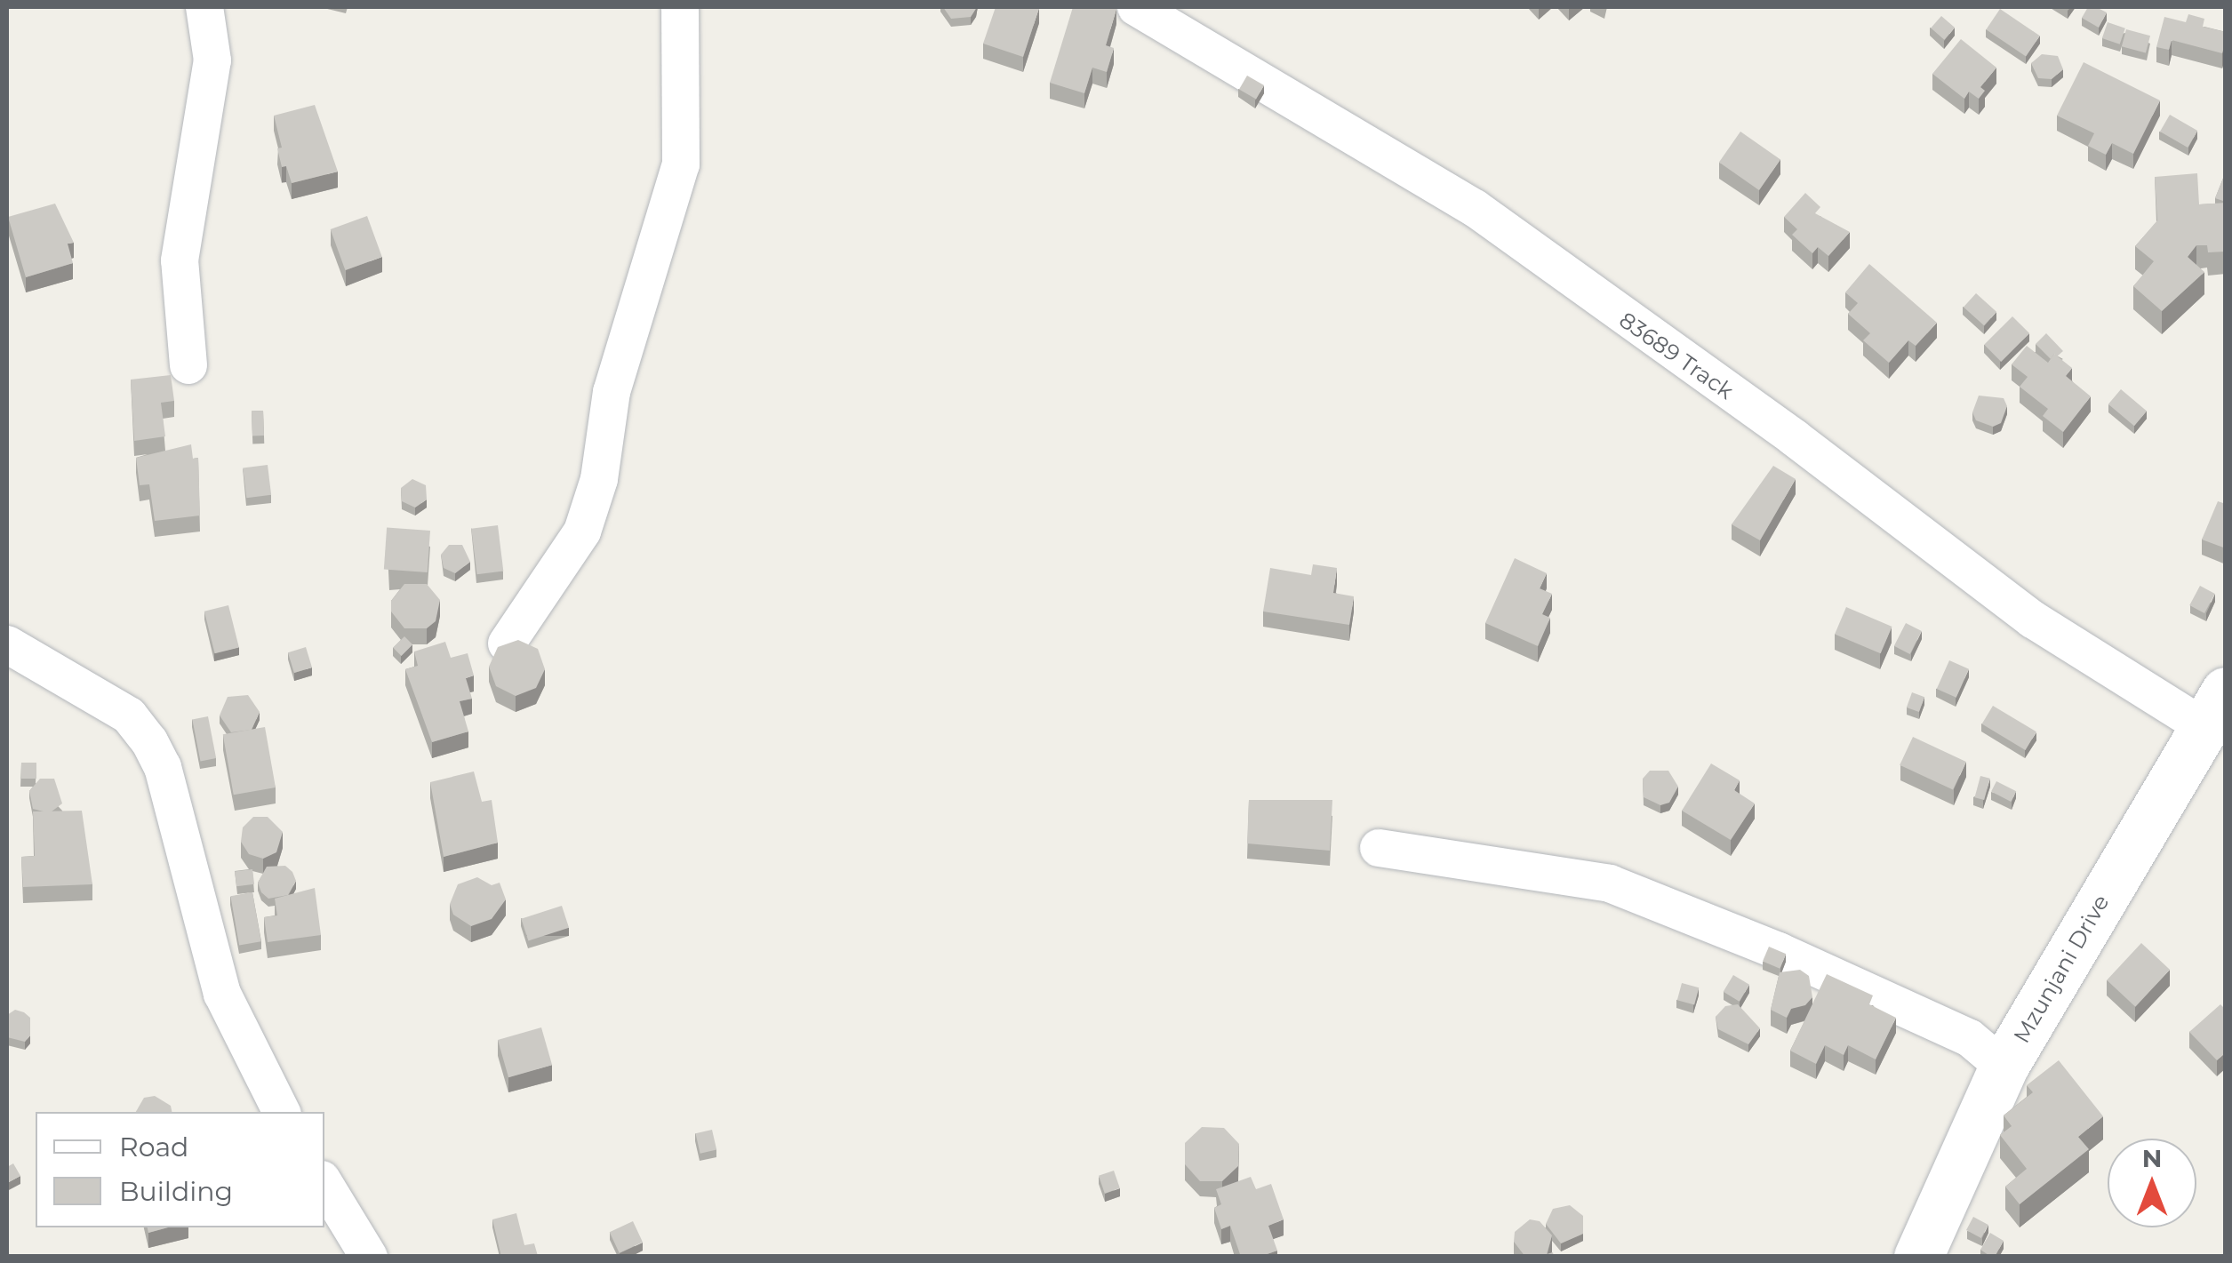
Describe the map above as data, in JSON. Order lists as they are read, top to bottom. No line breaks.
{"streets":{"main road":["Mzunjani Drive"],"street":["83689 Track"]},"crossings":[["83689 Track","Mzunjani Drive"]],"legend":["Road","Building"],"north":"top"}
